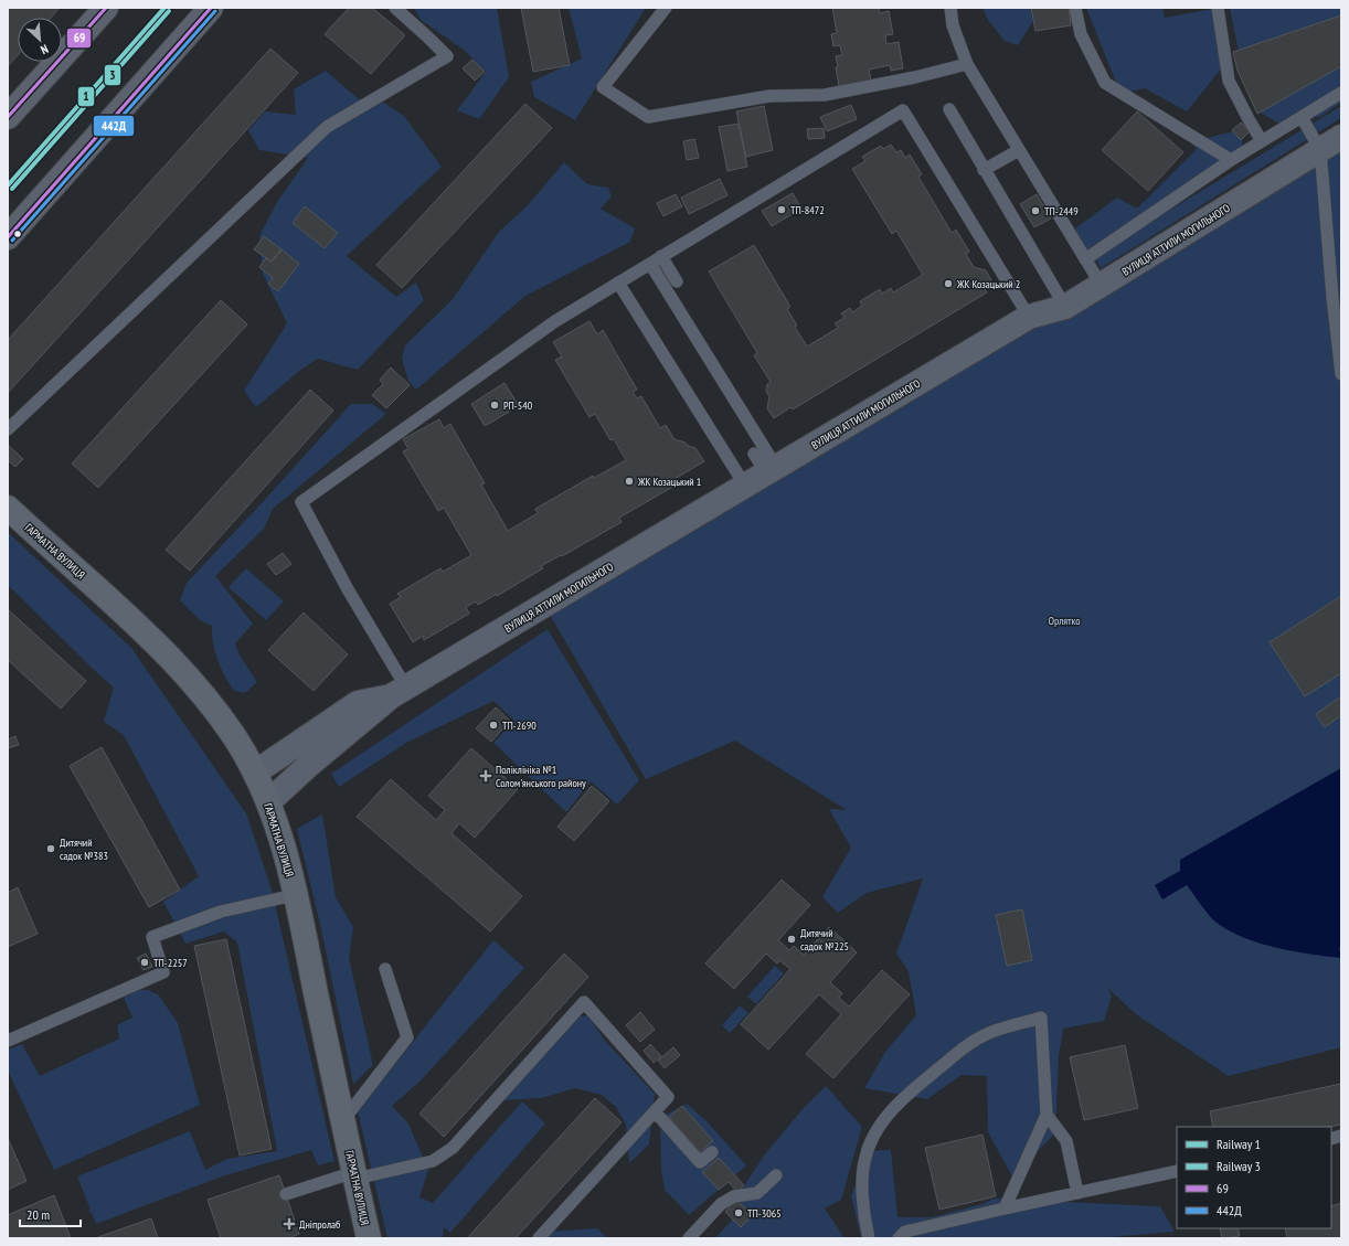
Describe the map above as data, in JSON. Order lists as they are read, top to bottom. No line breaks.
{"streets":{"street":["ВУЛИЦЯ АТТИЛИ МОГИЛЬНОГО","ГАРМАТНА ВУЛИЦЯ"]},"crossings":[["ВУЛИЦЯ АТТИЛИ МОГИЛЬНОГО","ГАРМАТНА ВУЛИЦЯ"]],"parks":["Орлятко"],"places":{"other":["ТП-8472","ТП-2449","ЖК Козацький 2","РП-540","ЖК Козацький 1","ТП-2690","Дитячий садок №383","Дитячий садок №225","ТП-2257","ТП-3065"],"health":["Поліклініка №1 Солом'янського району","Дніпролаб"]},"lines":["rail line 1","transit line 69","rail line 3","transit line 442Д"],"legend":["Railway 1","Railway 3","69","442Д"],"scale_bar":"20 m","north":"bottom right"}
